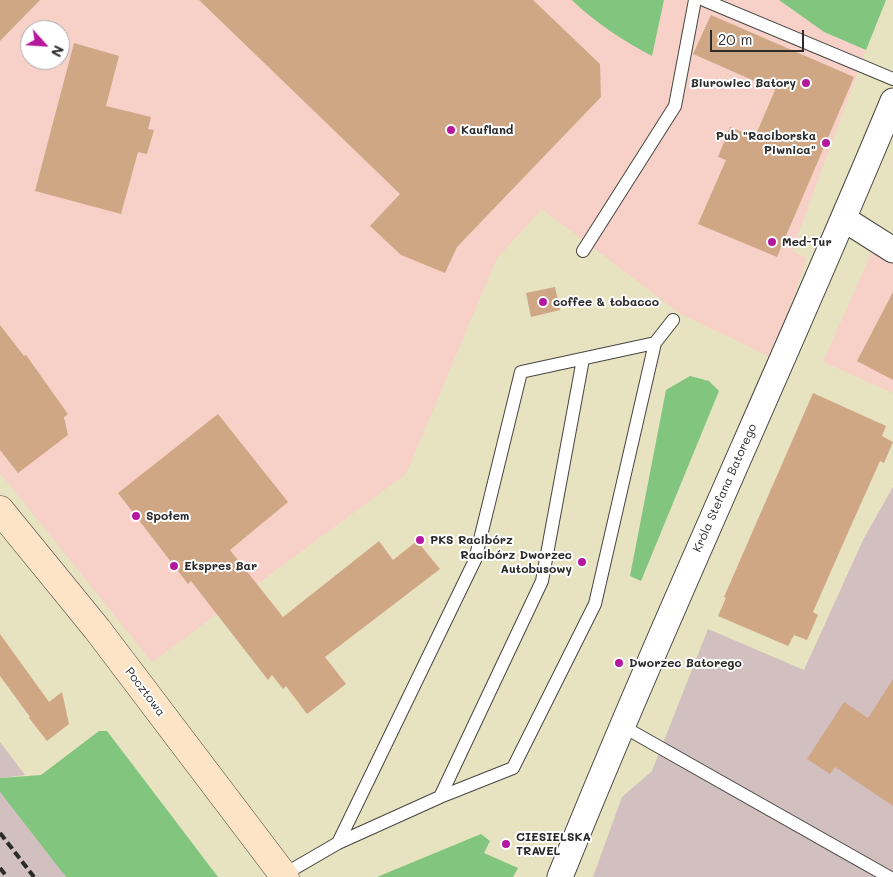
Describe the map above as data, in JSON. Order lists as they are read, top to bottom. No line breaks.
{"streets":{"main road":["Pocztowa"],"street":["Króla Stefana Batorego"]},"places":["Biurowiec Batory","Kaufland","Pub \"Raciborska Piwnica\"","Med-Tur","coffee & tobacco","Społem","PKS Racibórz","Racibórz Dworzec Autobusowy","Ekspres Bar","Dworzec Batorego","CIESIELSKA TRAVEL"],"scale_bar":"20 m","north":"bottom right"}
